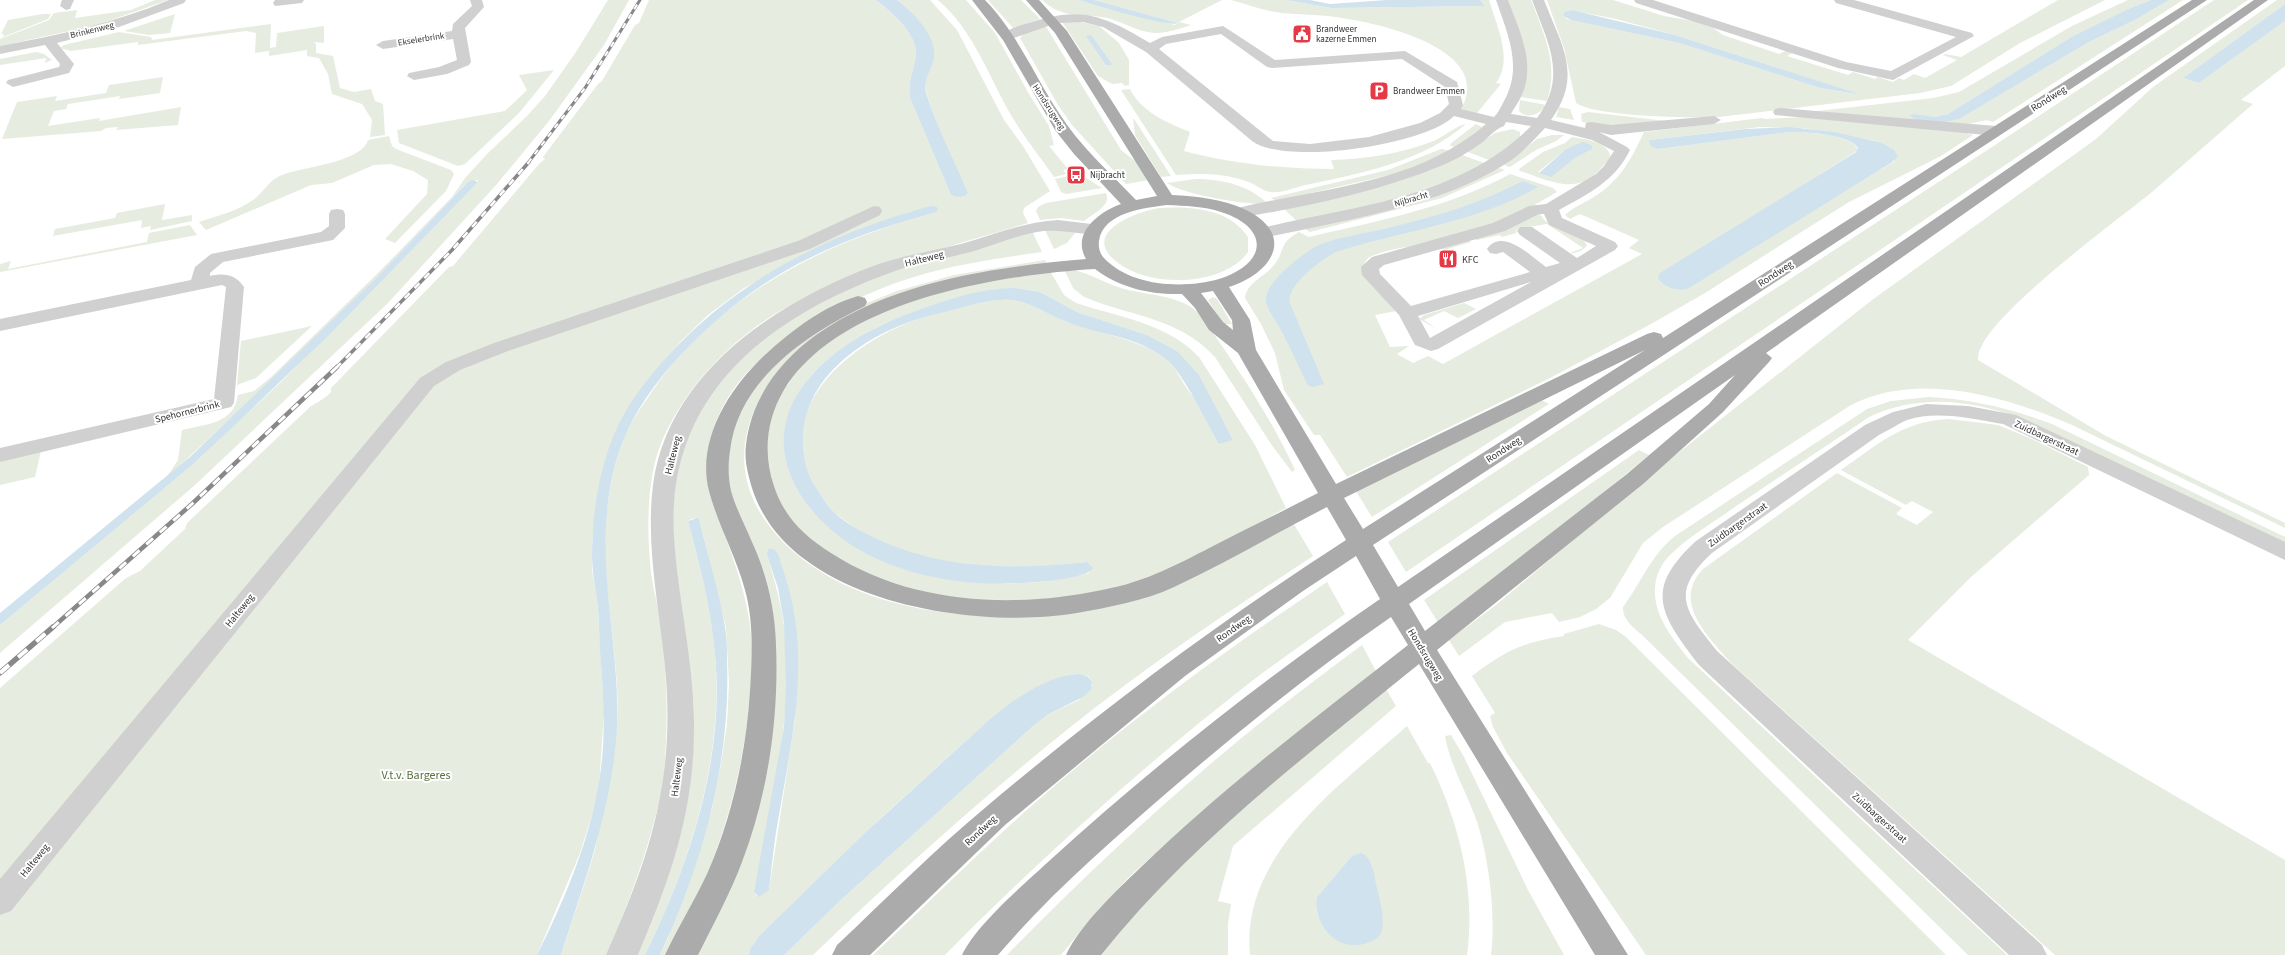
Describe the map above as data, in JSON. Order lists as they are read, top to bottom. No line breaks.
{"streets":{"main road":["Rondweg","Hondsrugweg"],"street":["Brinkenweg","Ekselerbrink","Nijbracht","Halteweg","Spehornerbrink","Zuidbargerstraat"]},"parks":["V.t.v. Bargeres"],"places":{"public building":["Brandweer kazerne Emmen"],"parking":["Brandweer Emmen"],"bus stop":["Nijbracht"],"restaurant":["KFC"]}}
